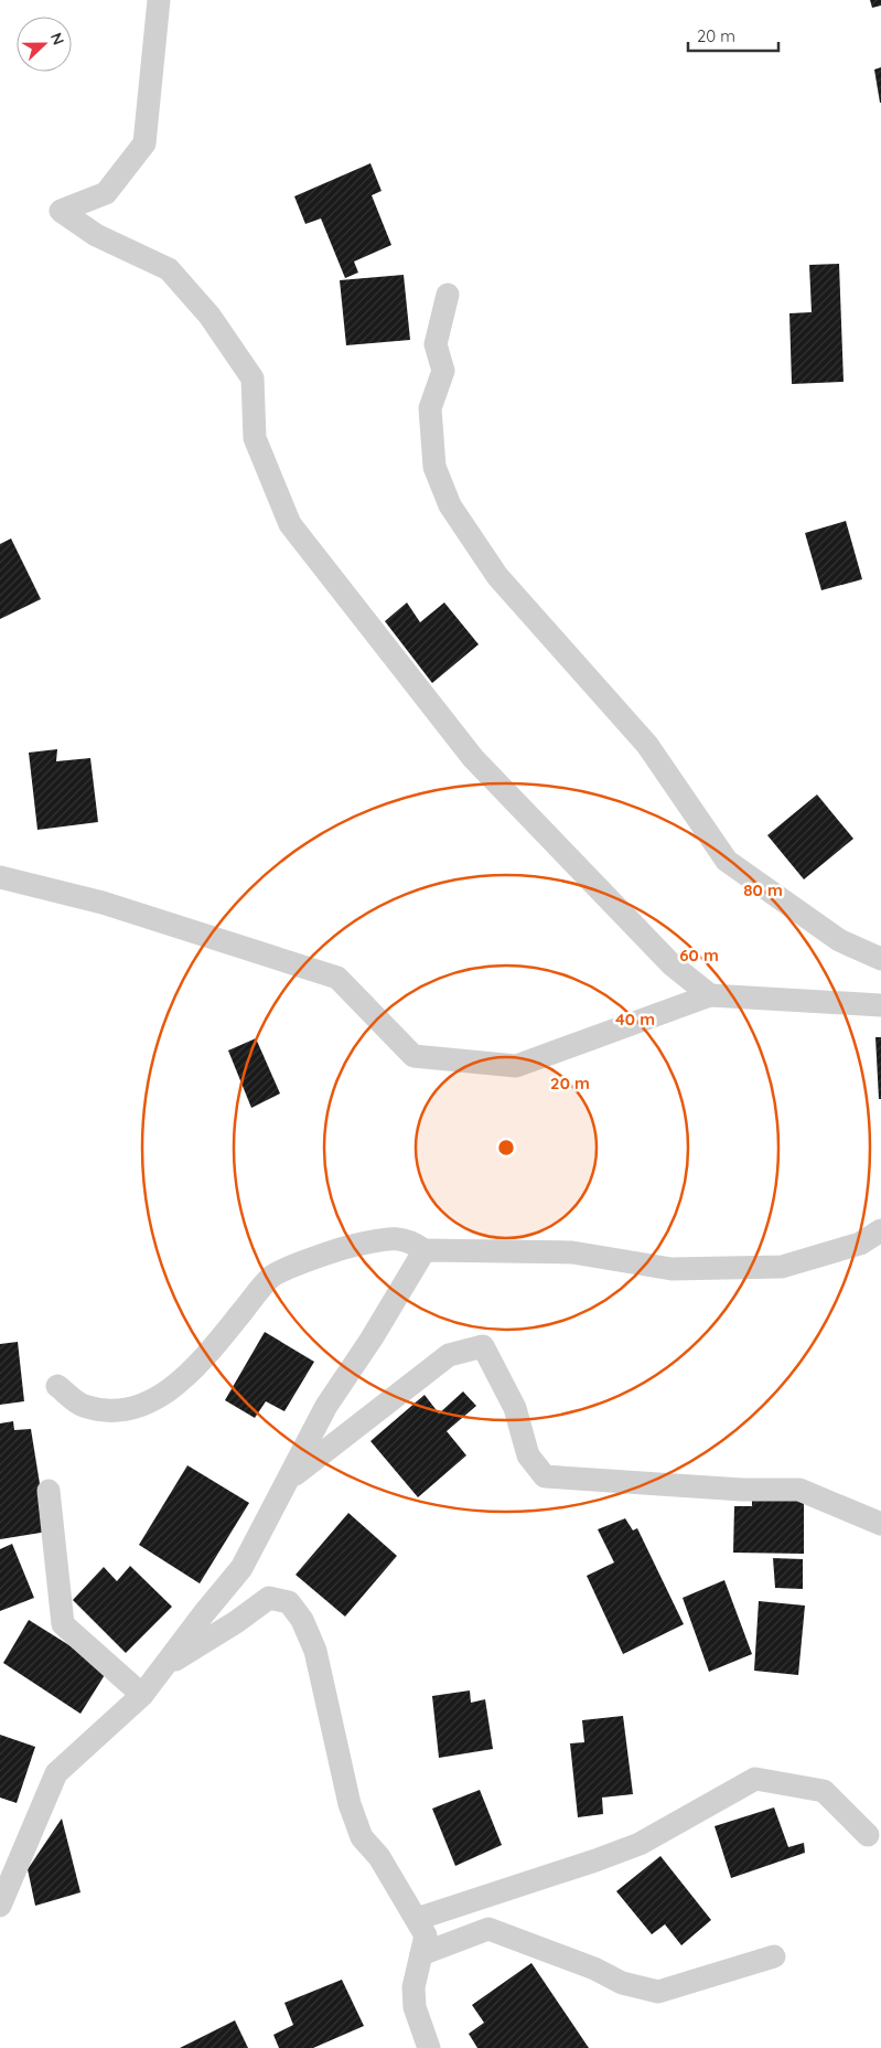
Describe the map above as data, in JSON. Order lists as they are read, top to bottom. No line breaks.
{"scale_bar":"20 m","north":"right","rings":["80 m","60 m","40 m","20 m"]}
